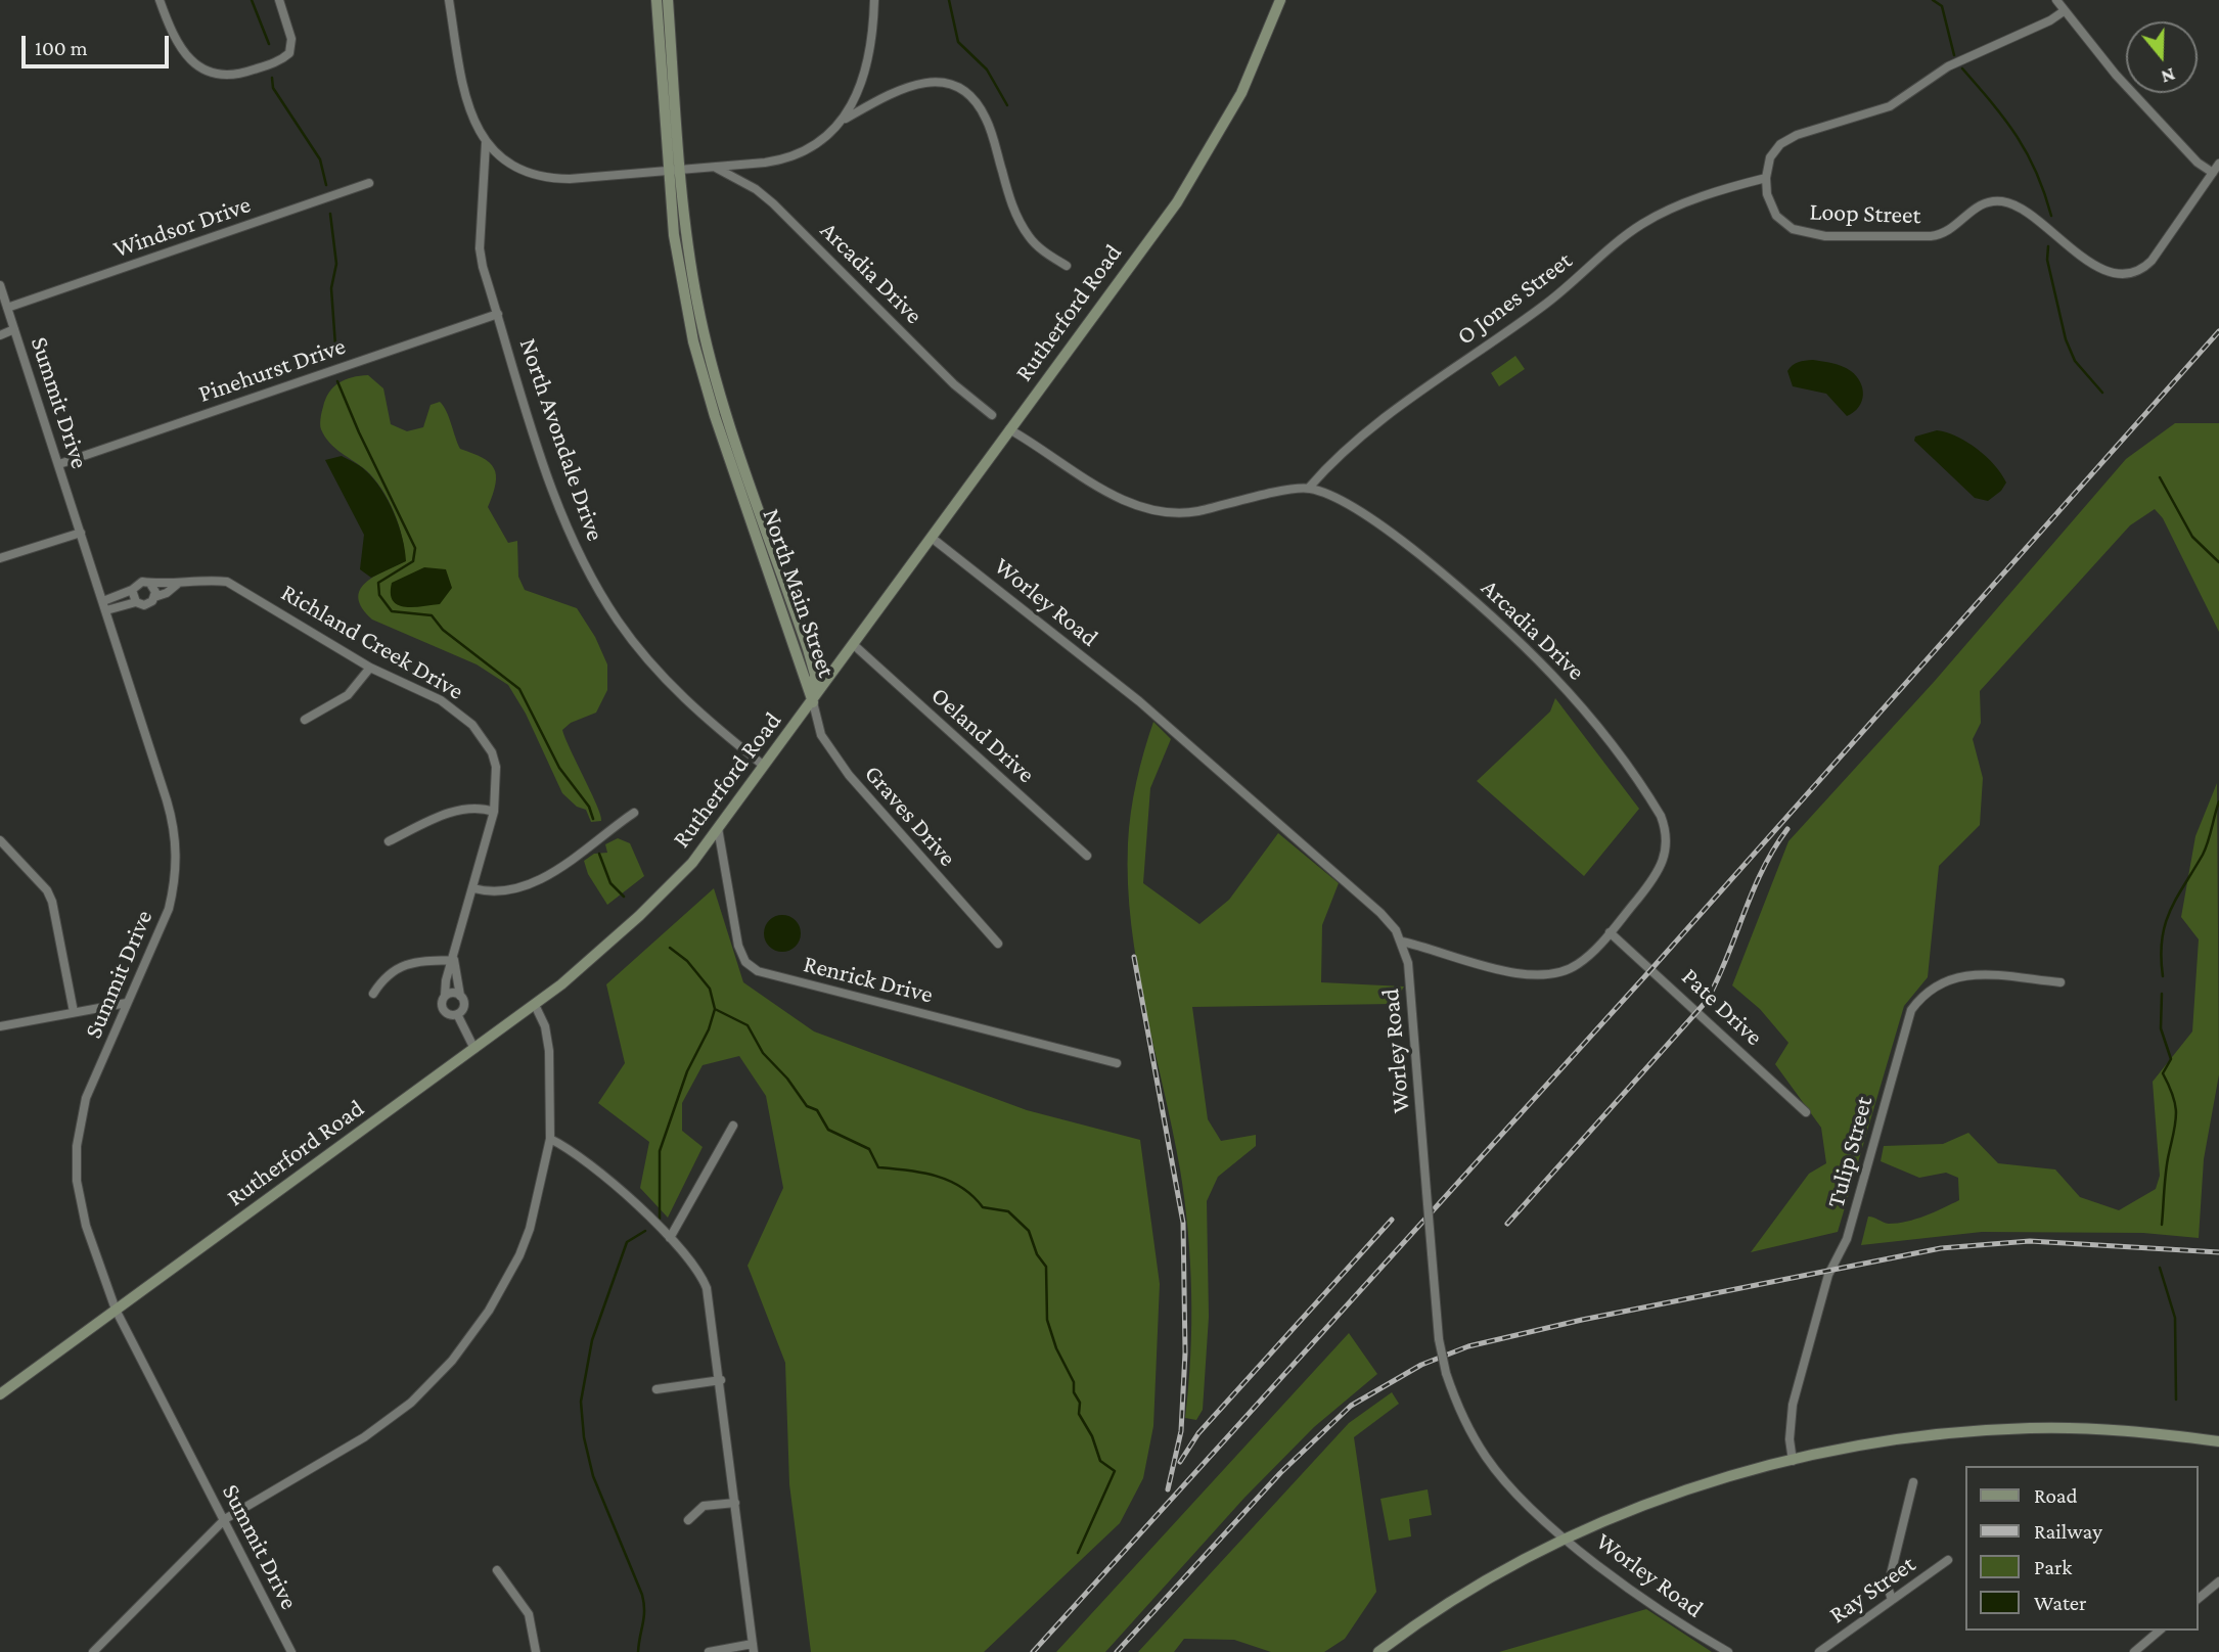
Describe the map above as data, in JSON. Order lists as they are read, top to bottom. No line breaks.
{"streets":{"street":["Loop Street","Windsor Drive","Arcadia Drive","O Jones Street","Rutherford Road","Pinehurst Drive","Summit Drive","North Avondale Drive","North Main Street","Worley Road","Richland Creek Drive","Oeland Drive","Graves Drive","Renrick Drive","Pate Drive","Tulip Street","Ray Street"]},"crossings":[["Loop Street","O Jones Street"],["Windsor Drive","Summit Drive"],["Arcadia Drive","O Jones Street"],["Arcadia Drive","Worley Road"],["Arcadia Drive","Pate Drive"],["Rutherford Road","Summit Drive"],["Rutherford Road","North Avondale Drive"],["Rutherford Road","North Main Street"],["Rutherford Road","Worley Road"],["Rutherford Road","Oeland Drive"],["Rutherford Road","Graves Drive"],["Rutherford Road","Renrick Drive"],["Pinehurst Drive","Summit Drive"],["Pinehurst Drive","North Avondale Drive"],["Summit Drive","Richland Creek Drive"],["North Main Street","Graves Drive"]],"legend":["Road","Railway","Park","Water"],"scale_bar":"100 m","north":"bottom"}
